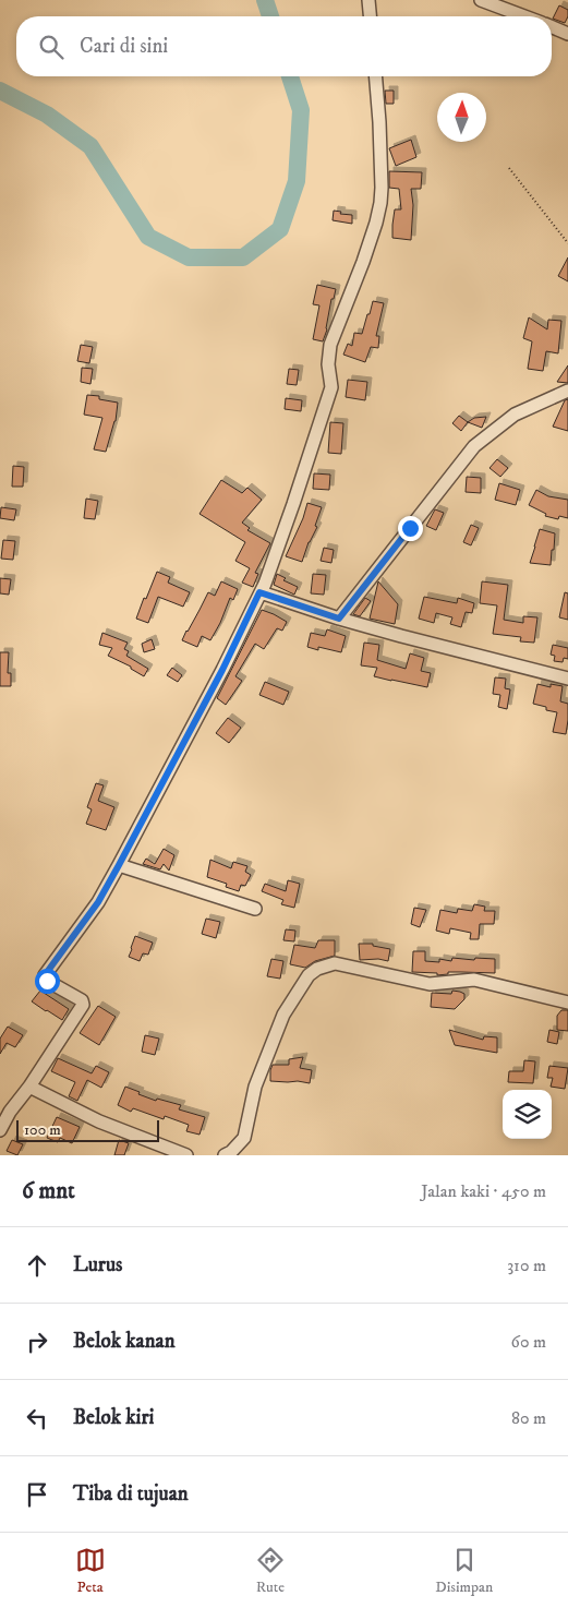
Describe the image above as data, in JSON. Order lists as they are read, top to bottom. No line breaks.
{"scale_bar":"100 m","north":"top","page":{"search":"Cari di sini","scale":"100 m","heading":["6 mnt","Jalan kaki · 450 m"],"list":[["Lurus","310 m"],["Belok kanan","60 m"],["Belok kiri","80 m"],"Tiba di tujuan"],"nav":["Peta","Rute","Disimpan"]}}
